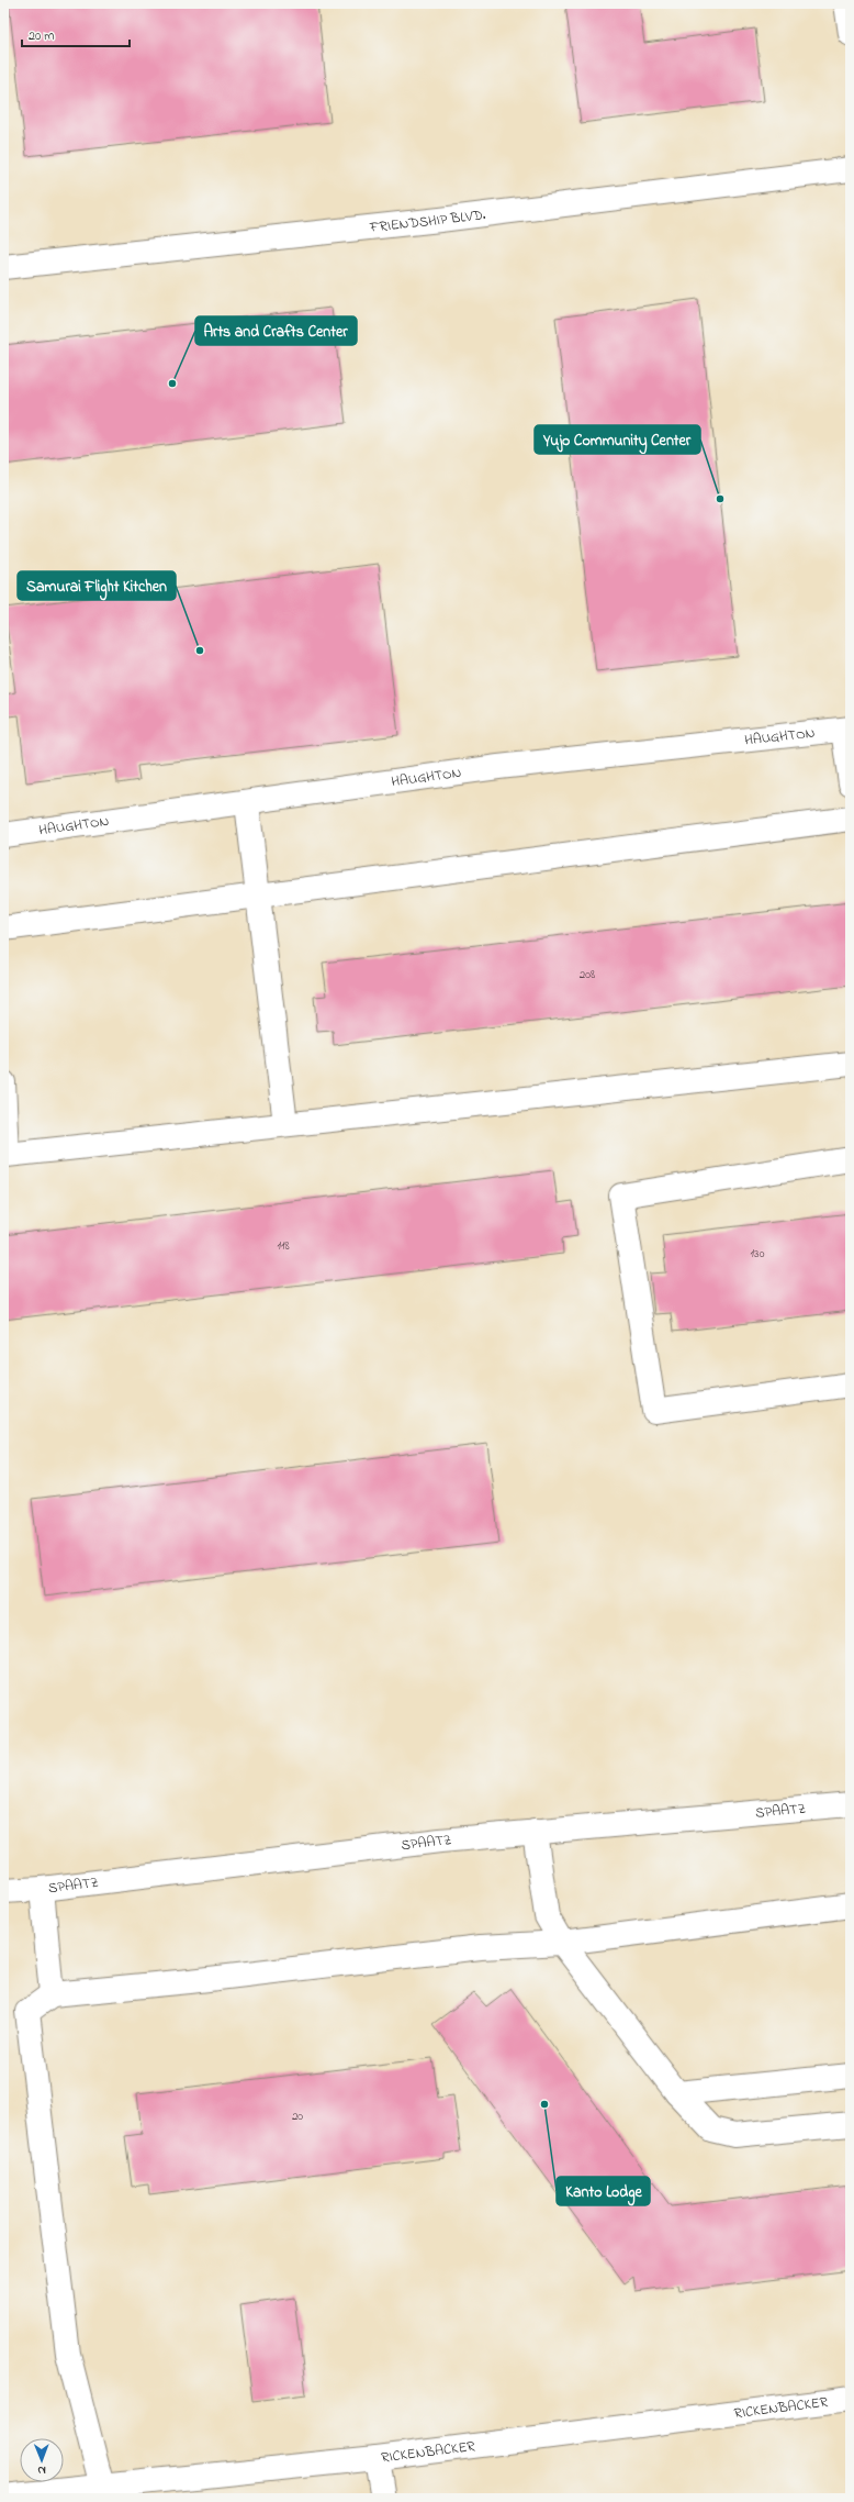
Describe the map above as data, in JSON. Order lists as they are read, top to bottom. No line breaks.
{"streets":{"street":["FRIENDSHIP BLVD.","HAUGHTON","SPAATZ","RICKENBACKER"]},"places":["Arts and Crafts Center","Yujo Community Center","Samurai Flight Kitchen","Kanto Lodge"],"house_numbers":["208","118","130","20"],"scale_bar":"20 m","north":"bottom"}
